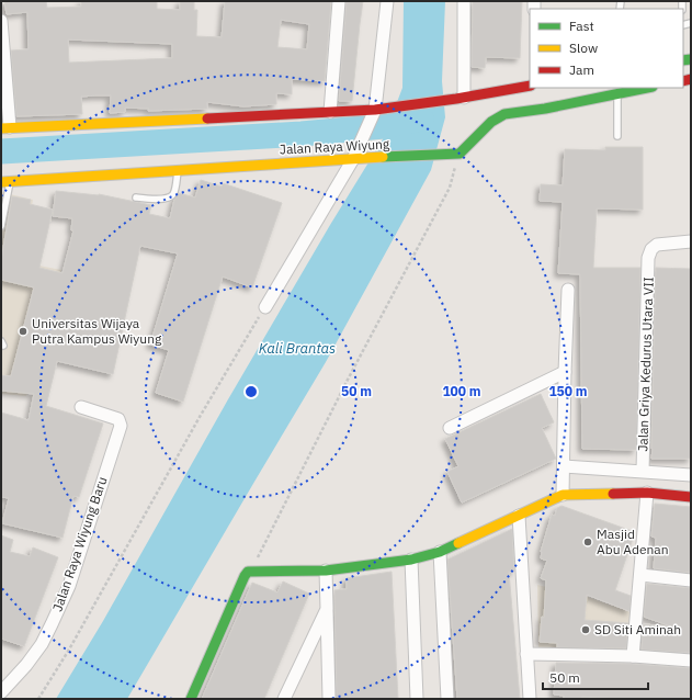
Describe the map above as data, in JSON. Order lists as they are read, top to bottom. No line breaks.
{"streets":{"main road":["Jalan Raya Wiyung"],"street":["Jalan Griya Kedurus Utara VII","Jalan Raya Wiyung Baru"]},"water":["Kali Brantas"],"places":["Universitas Wijaya Putra Kampus Wiyung","Masjid Abu Adenan","SD Siti Aminah"],"legend":["Fast","Slow","Jam"],"scale_bar":"50 m","rings":["50 m","100 m","150 m"]}
